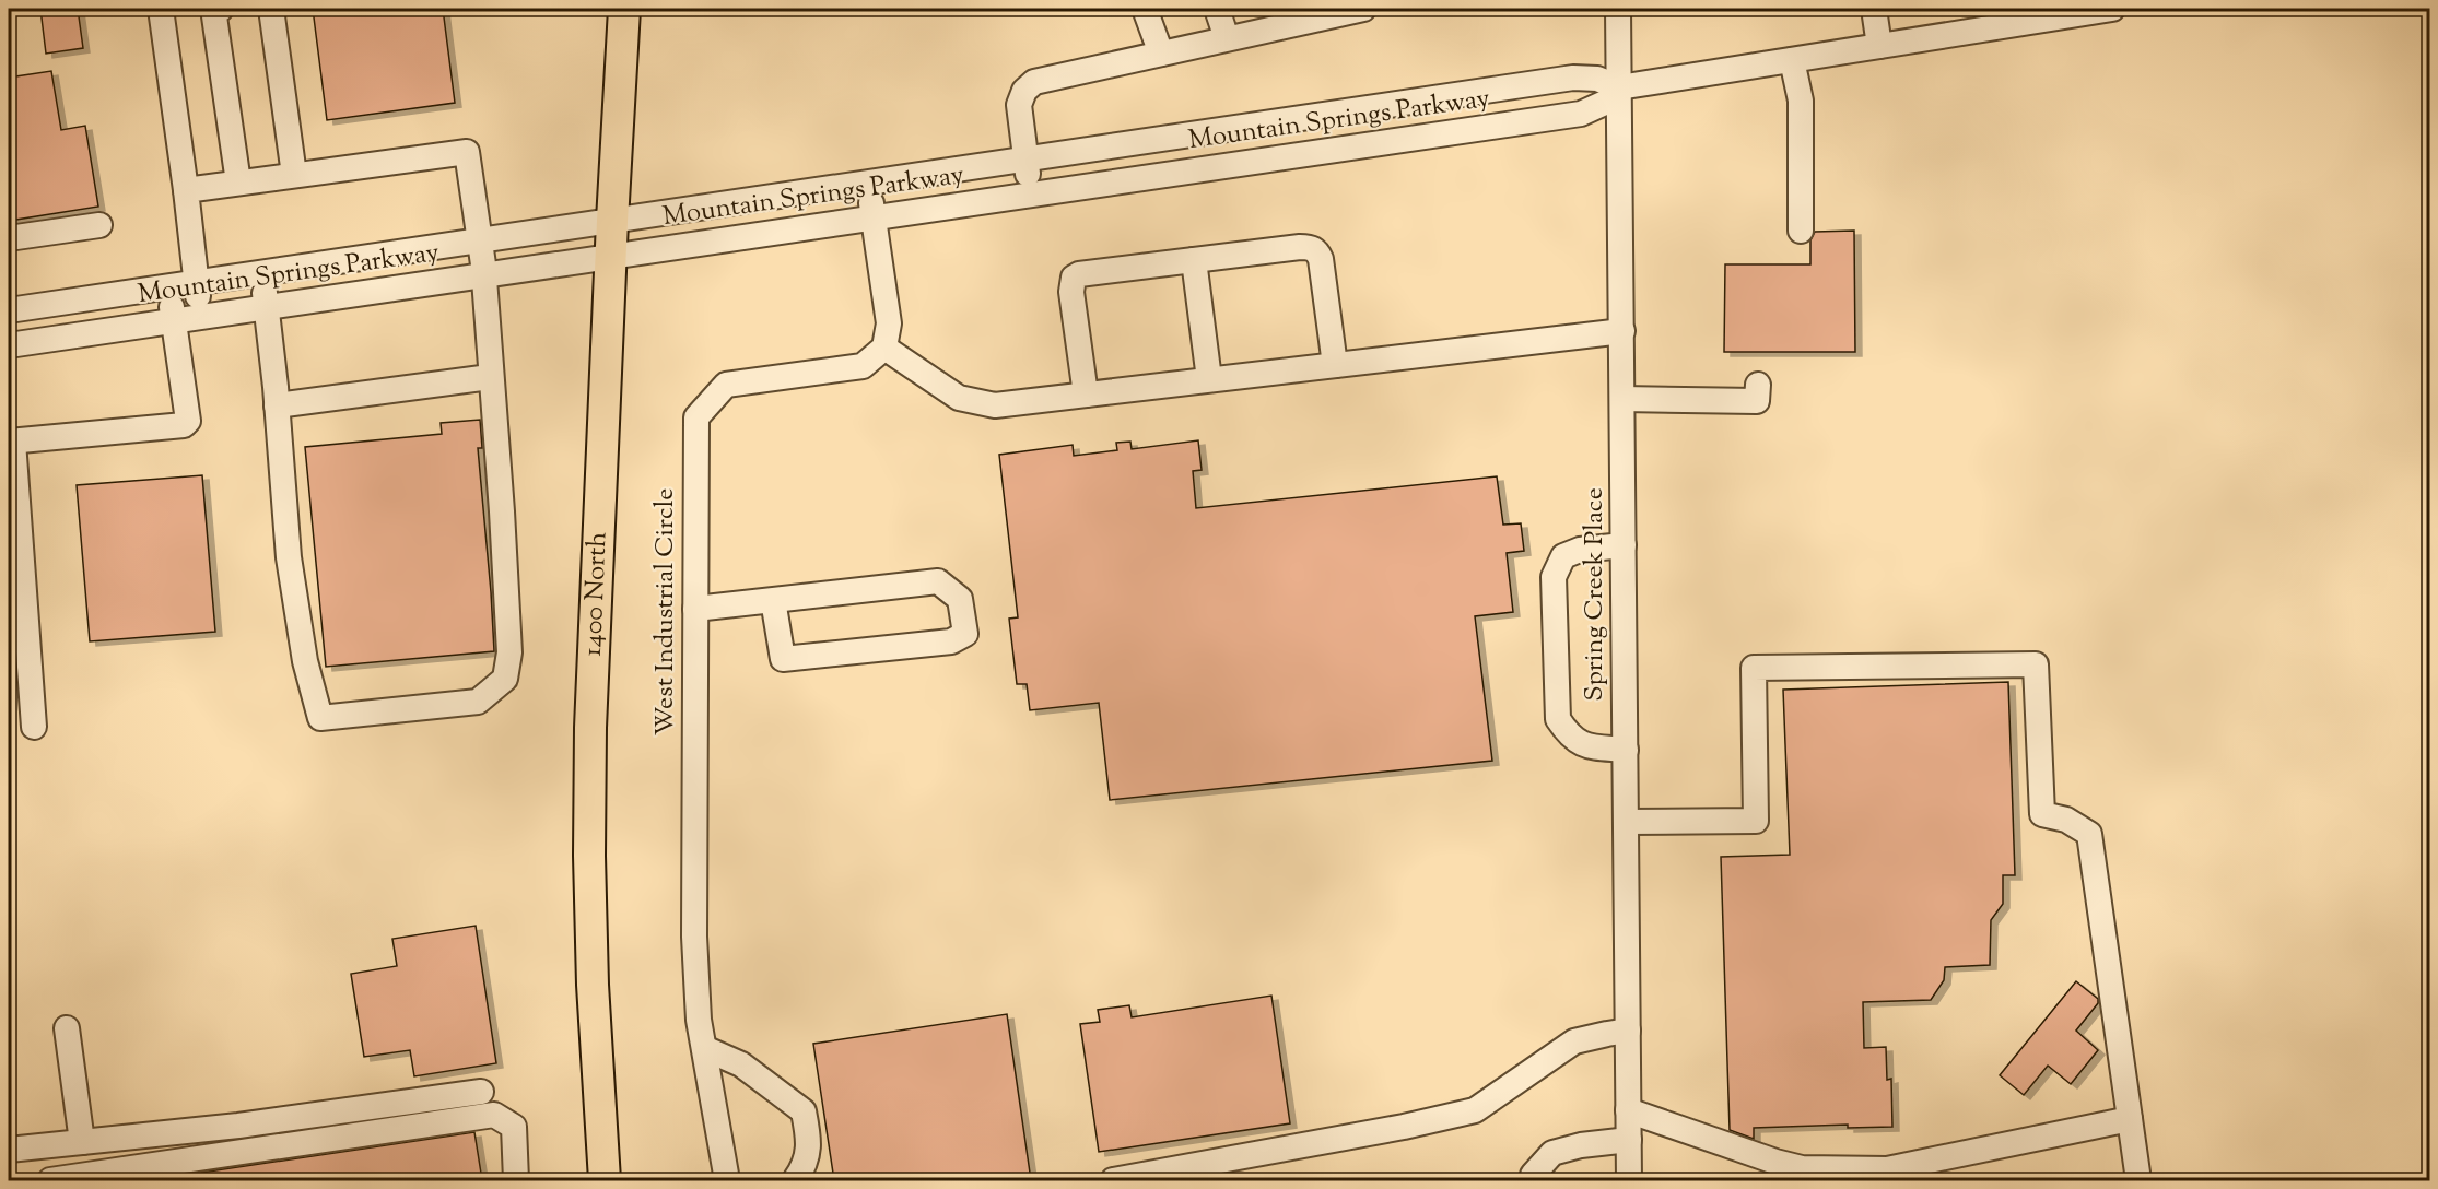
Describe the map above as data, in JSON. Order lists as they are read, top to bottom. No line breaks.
{"streets":{"main road":["1400 North"],"street":["Mountain Springs Parkway","Spring Creek Place","West Industrial Circle"]},"crossings":[["Mountain Springs Parkway","1400 North"],["Mountain Springs Parkway","Spring Creek Place"]]}
